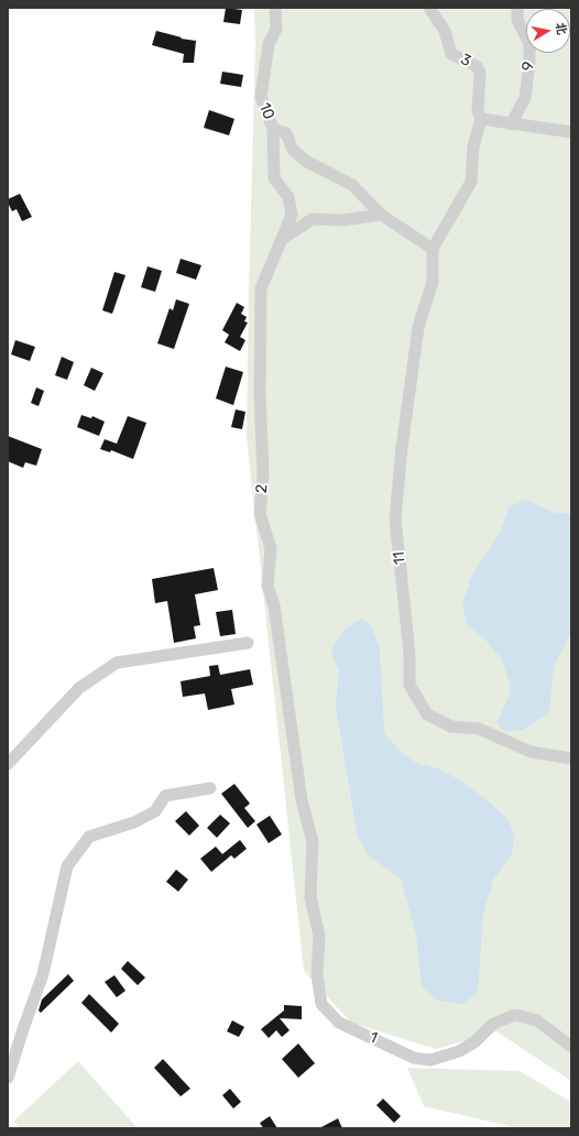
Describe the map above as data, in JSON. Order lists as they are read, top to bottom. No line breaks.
{"streets":{"street":["3","9","10","2","11","1"]},"crossings":[["10","2"],["10","11"],["2","1"]],"north":"right"}
